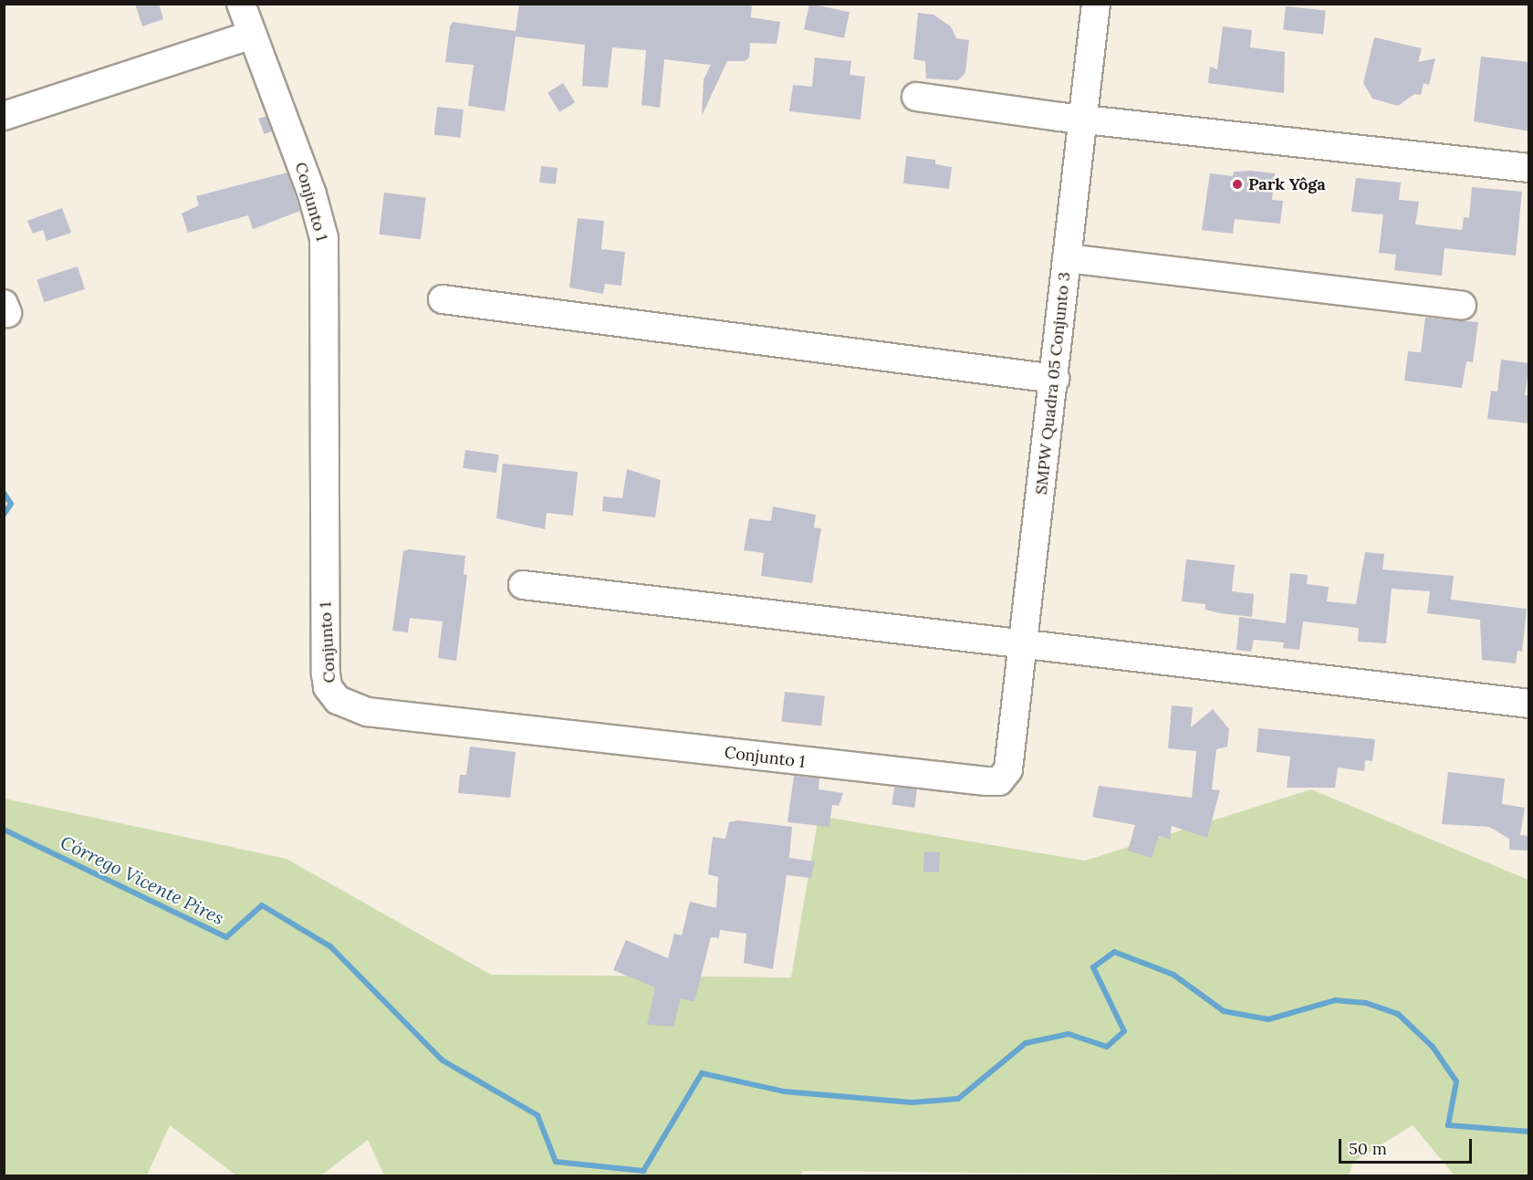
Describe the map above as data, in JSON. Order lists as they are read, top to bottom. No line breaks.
{"streets":{"street":["Conjunto 1","SMPW Quadra 05 Conjunto 3"]},"crossings":[["Conjunto 1","SMPW Quadra 05 Conjunto 3"]],"water":["Córrego Vicente Pires"],"places":["Park Yôga"],"scale_bar":"50 m"}
